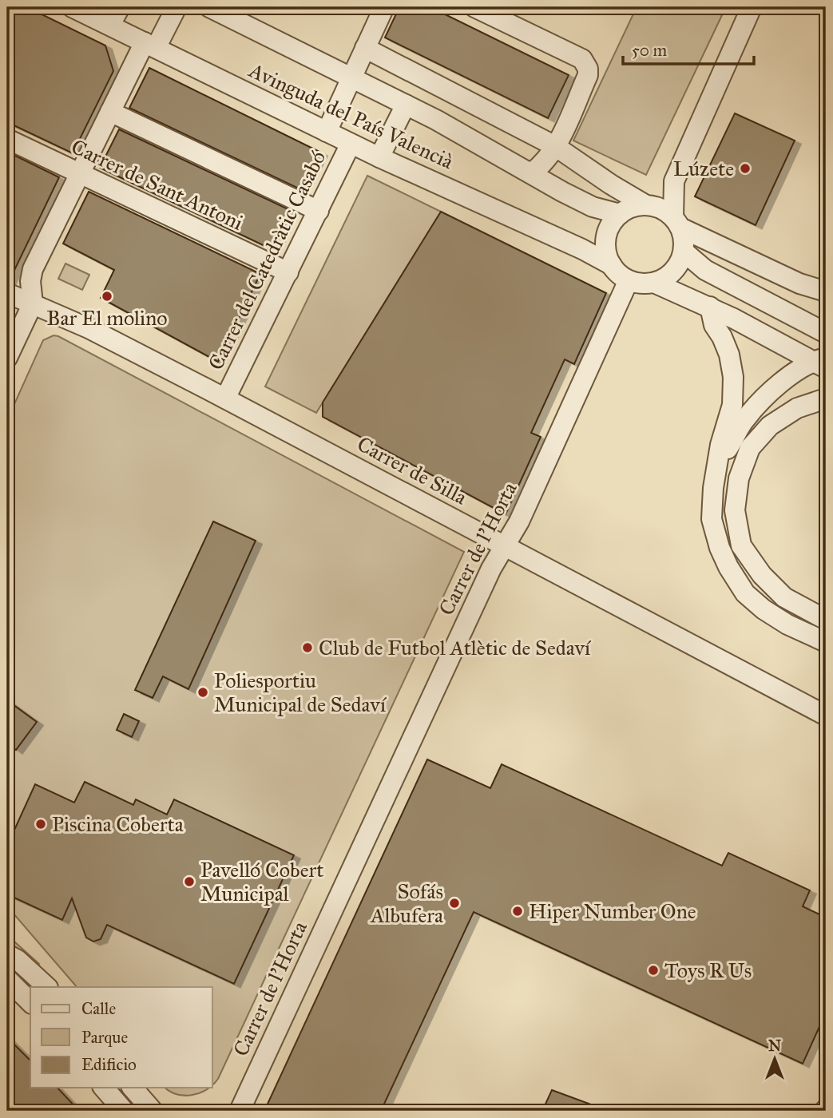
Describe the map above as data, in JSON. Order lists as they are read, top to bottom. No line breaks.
{"streets":{"street":["Avinguda del País Valencià","Carrer de Sant Antoni","Carrer del Catedràtic Casabó","Carrer de Silla","Carrer de l'Horta"]},"crossings":[["Avinguda del País Valencià","Carrer del Catedràtic Casabó"],["Avinguda del País Valencià","Carrer de l'Horta"],["Carrer de Sant Antoni","Carrer del Catedràtic Casabó"],["Carrer del Catedràtic Casabó","Carrer de Silla"],["Carrer de Silla","Carrer de l'Horta"]],"places":["Lúzete","Bar El molino","Club de Futbol Atlètic de Sedaví","Poliesportiu Municipal de Sedaví","Piscina Coberta","Pavelló Cobert Municipal","Sofás Albufera","Hiper Number One","Toys R Us"],"legend":["Calle","Parque","Edificio"],"scale_bar":"50 m","north":"top"}
